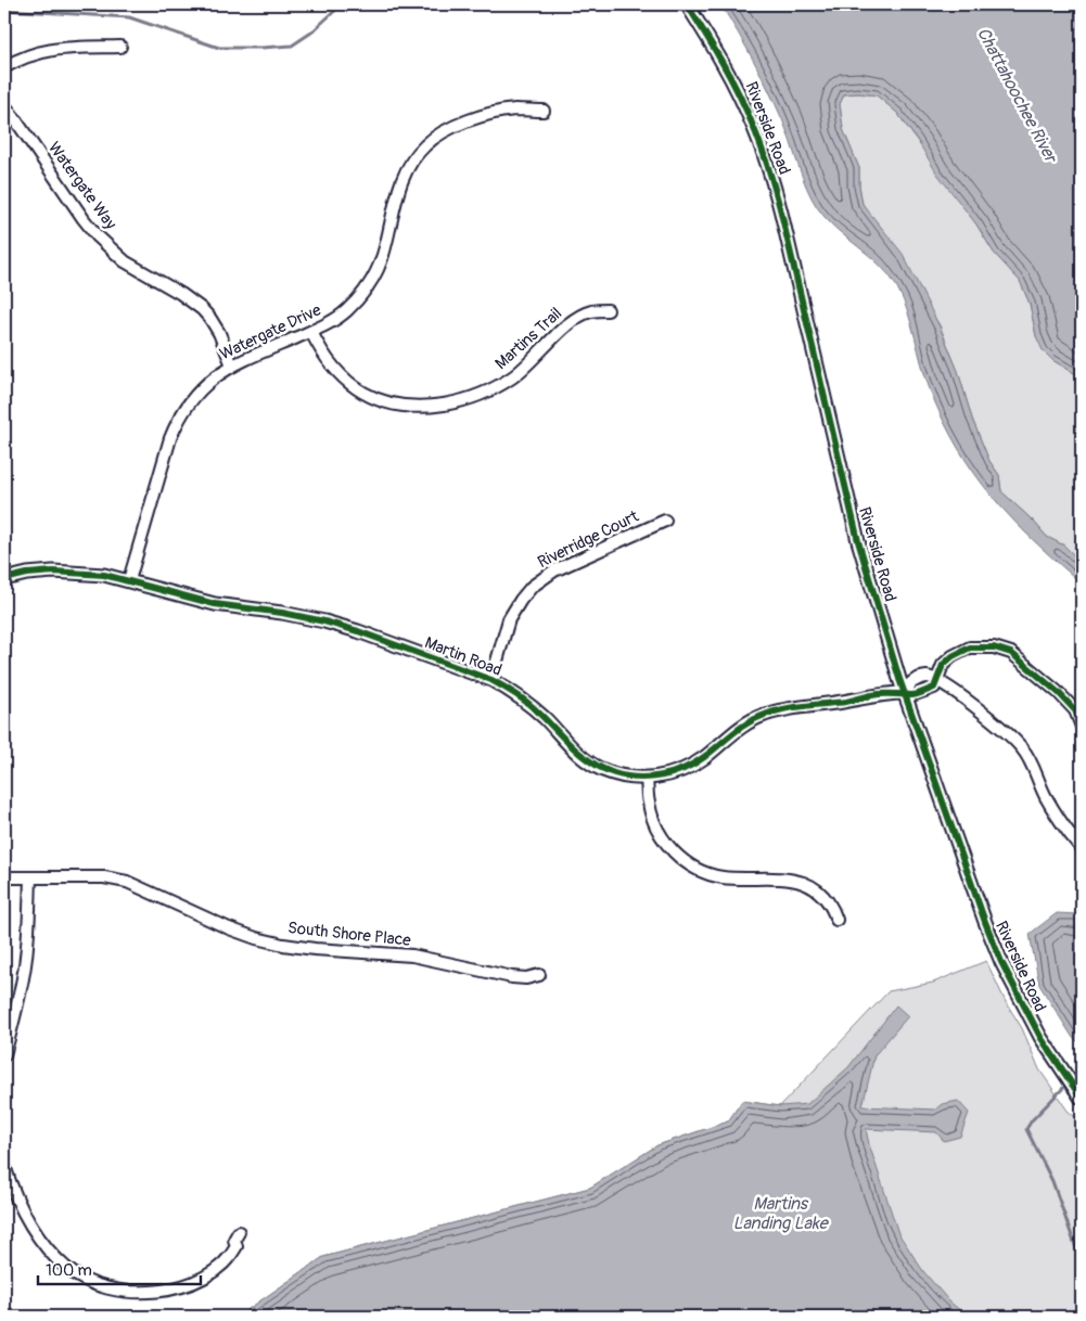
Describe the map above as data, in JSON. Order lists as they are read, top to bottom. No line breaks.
{"streets":{"street":["Riverside Road","Watergate Way","Watergate Drive","Martins Trail","Riverridge Court","Martin Road","South Shore Place"]},"crossings":[["Riverside Road","Martin Road"],["Watergate Way","Watergate Drive"],["Watergate Drive","Martins Trail"],["Watergate Drive","Martin Road"],["Riverridge Court","Martin Road"]],"water":["Chattahoochee River","Martins Landing Lake"],"scale_bar":"100 m"}
